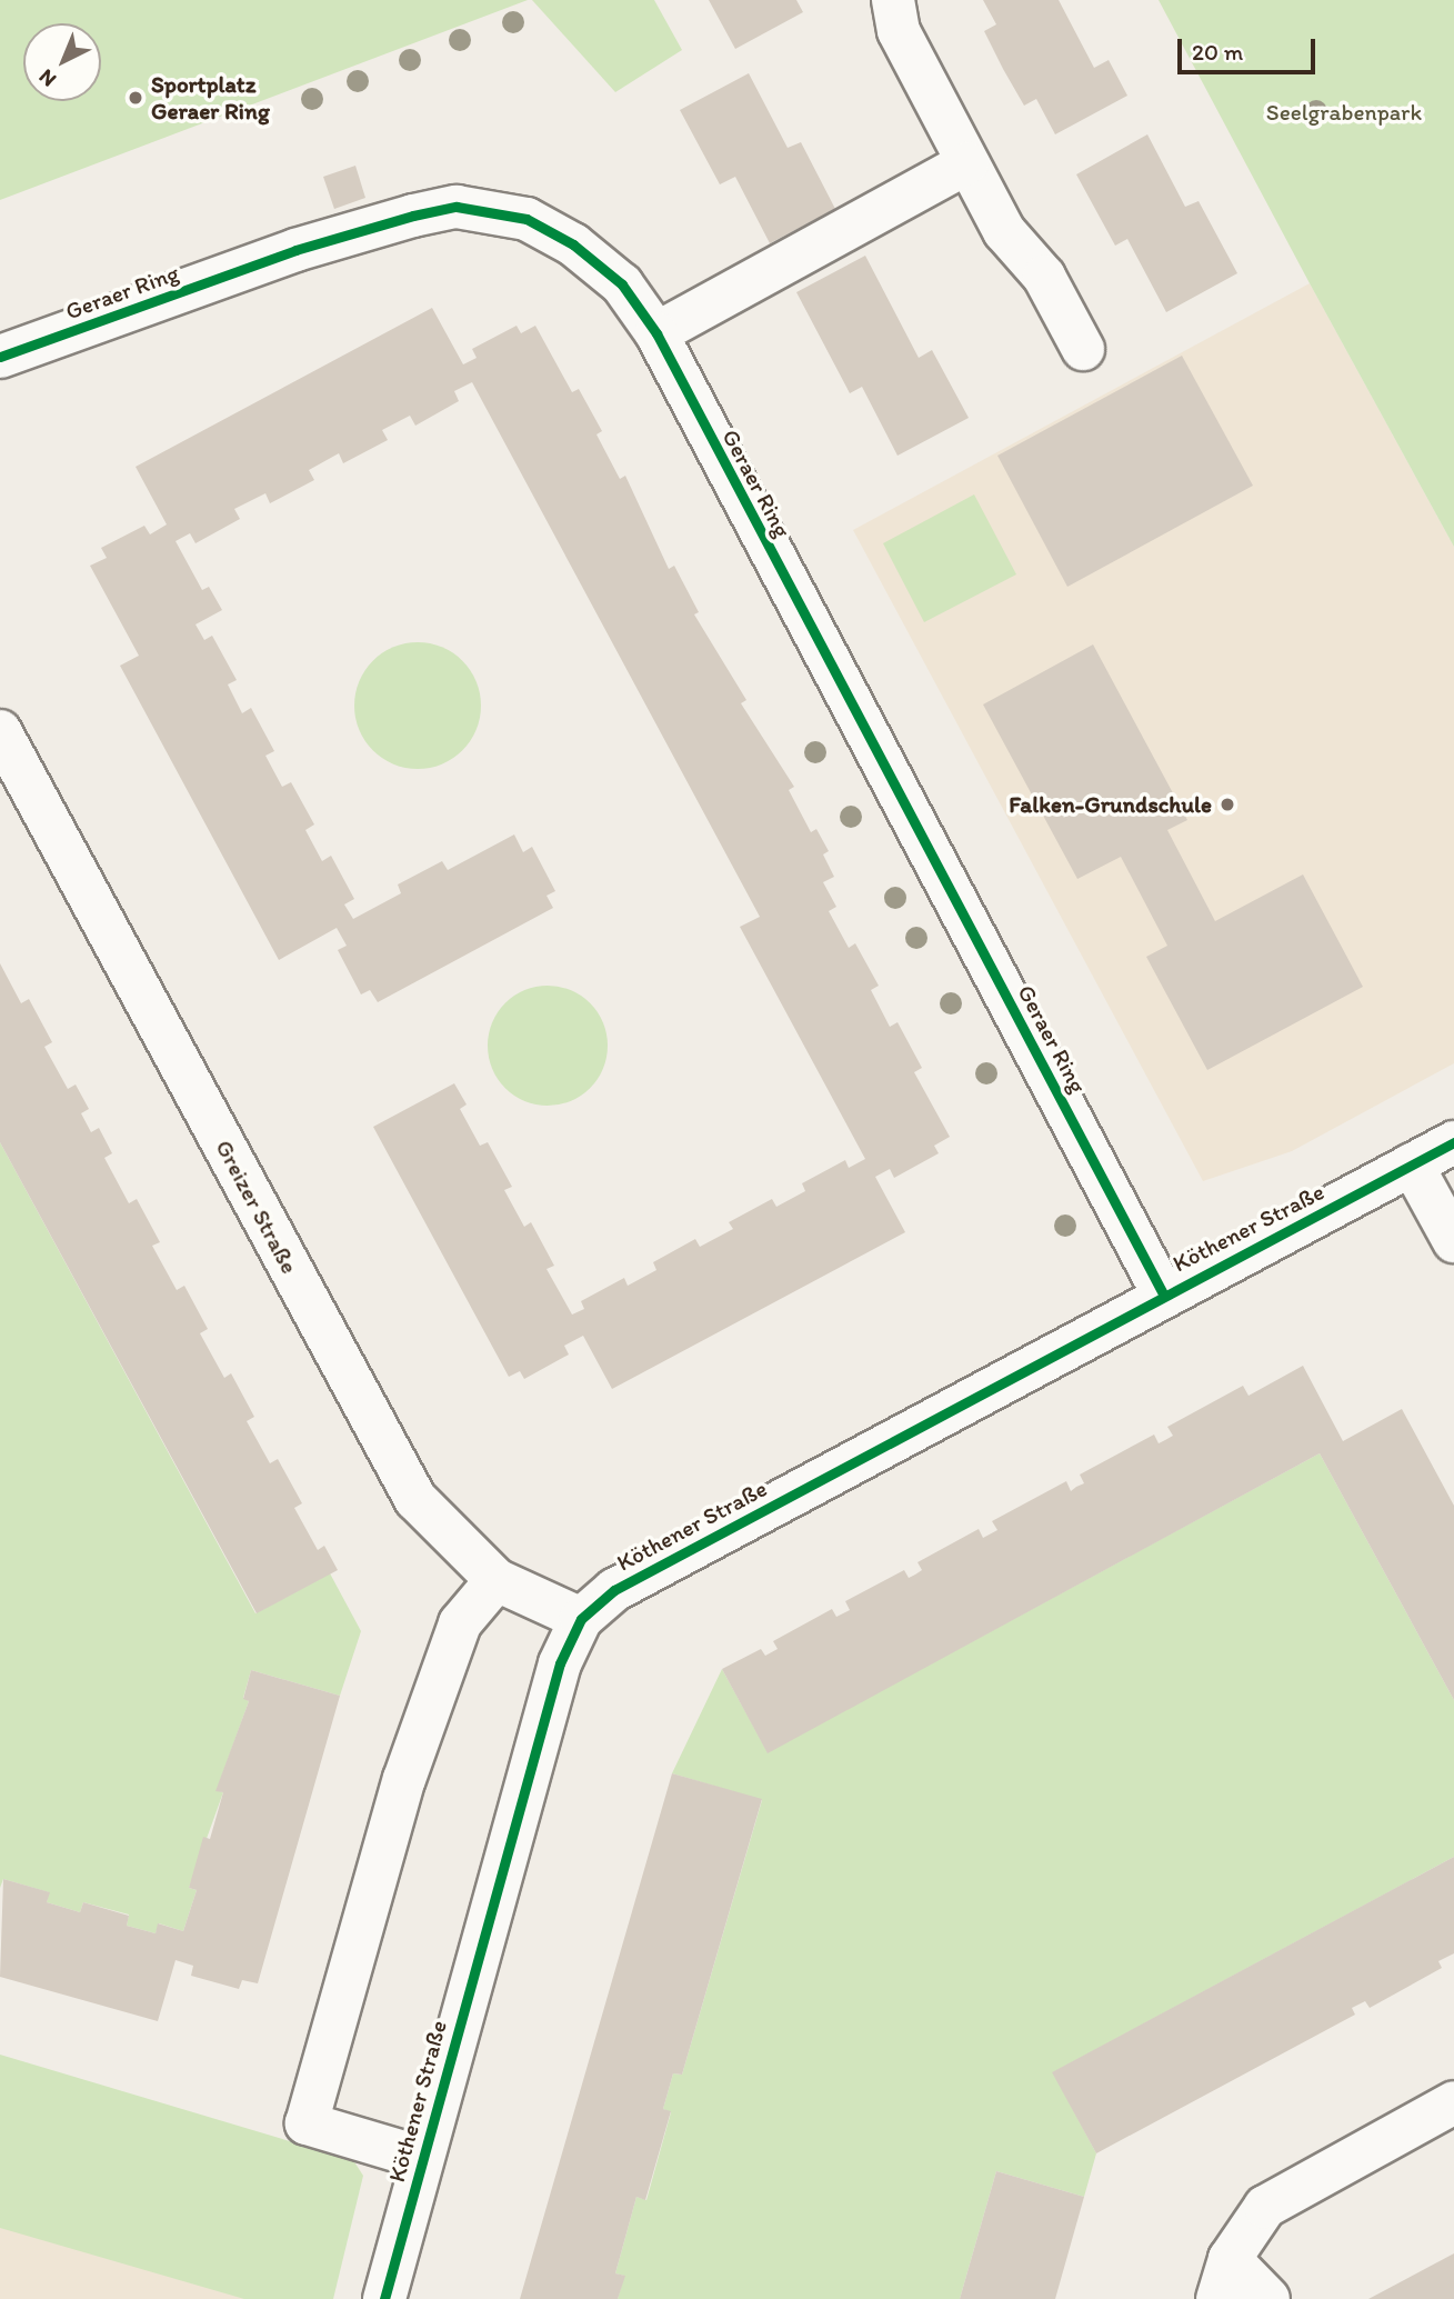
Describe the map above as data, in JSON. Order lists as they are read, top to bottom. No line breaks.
{"streets":{"street":["Geraer Ring","Greizer Straße","Köthener Straße"]},"crossings":[["Geraer Ring","Köthener Straße"],["Greizer Straße","Köthener Straße"]],"parks":["Seelgrabenpark"],"places":["Sportplatz Geraer Ring","Falken-Grundschule"],"scale_bar":"20 m","north":"bottom left"}
